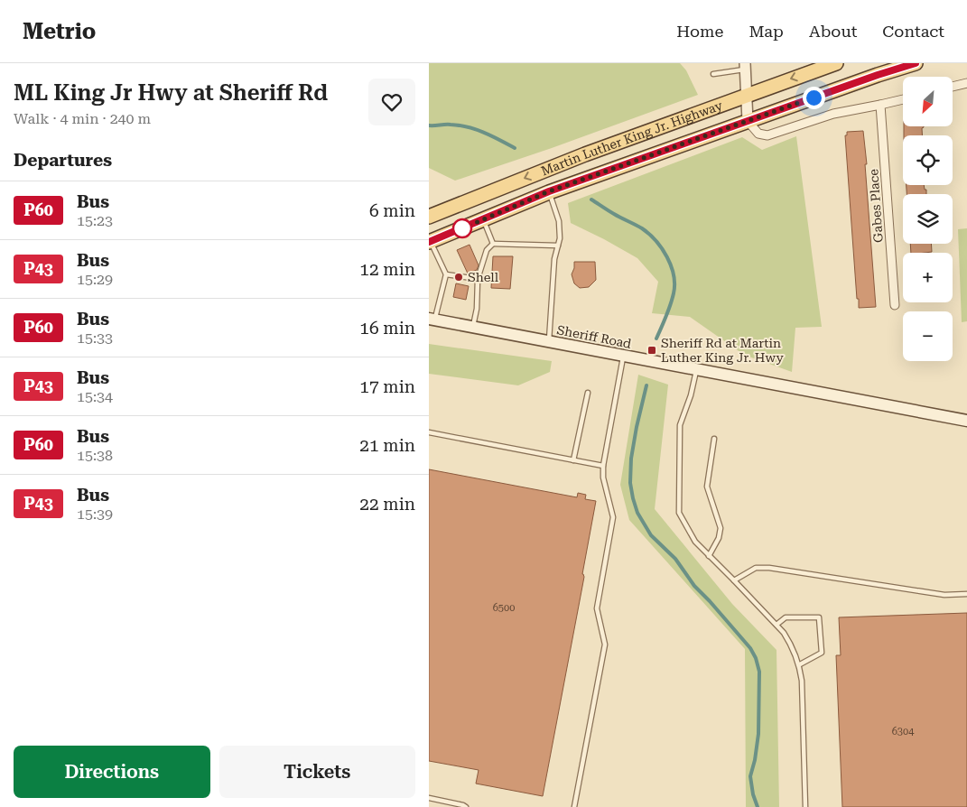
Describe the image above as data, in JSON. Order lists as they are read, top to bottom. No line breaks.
{"streets":{"main road":["Martin Luther King Jr. Highway","Sheriff Road"],"street":["Gabes Place"]},"places":{"other":["Shell"],"transit":["Sheriff Rd at Martin Luther King Jr. Hwy"]},"lines":["bus line P60"],"house_numbers":["6500","6304"],"north":"bottom left","page":{"header":"Metrio","nav":["Home","Map","About","Contact"],"heading":[["ML King Jr Hwy at Sheriff Rd","Walk · 4 min · 240 m"],"Departures"],"map_buttons":["+","−"],"list":[{"mark":"P60","name":"Bus","note":"15:23","value":"6 min"},{"mark":"P43","name":"Bus","note":"15:29","value":"12 min"},{"mark":"P60","name":"Bus","note":"15:33","value":"16 min"},{"mark":"P43","name":"Bus","note":"15:34","value":"17 min"},{"mark":"P60","name":"Bus","note":"15:38","value":"21 min"},{"mark":"P43","name":"Bus","note":"15:39","value":"22 min"}],"buttons":["Directions","Tickets"]}}
